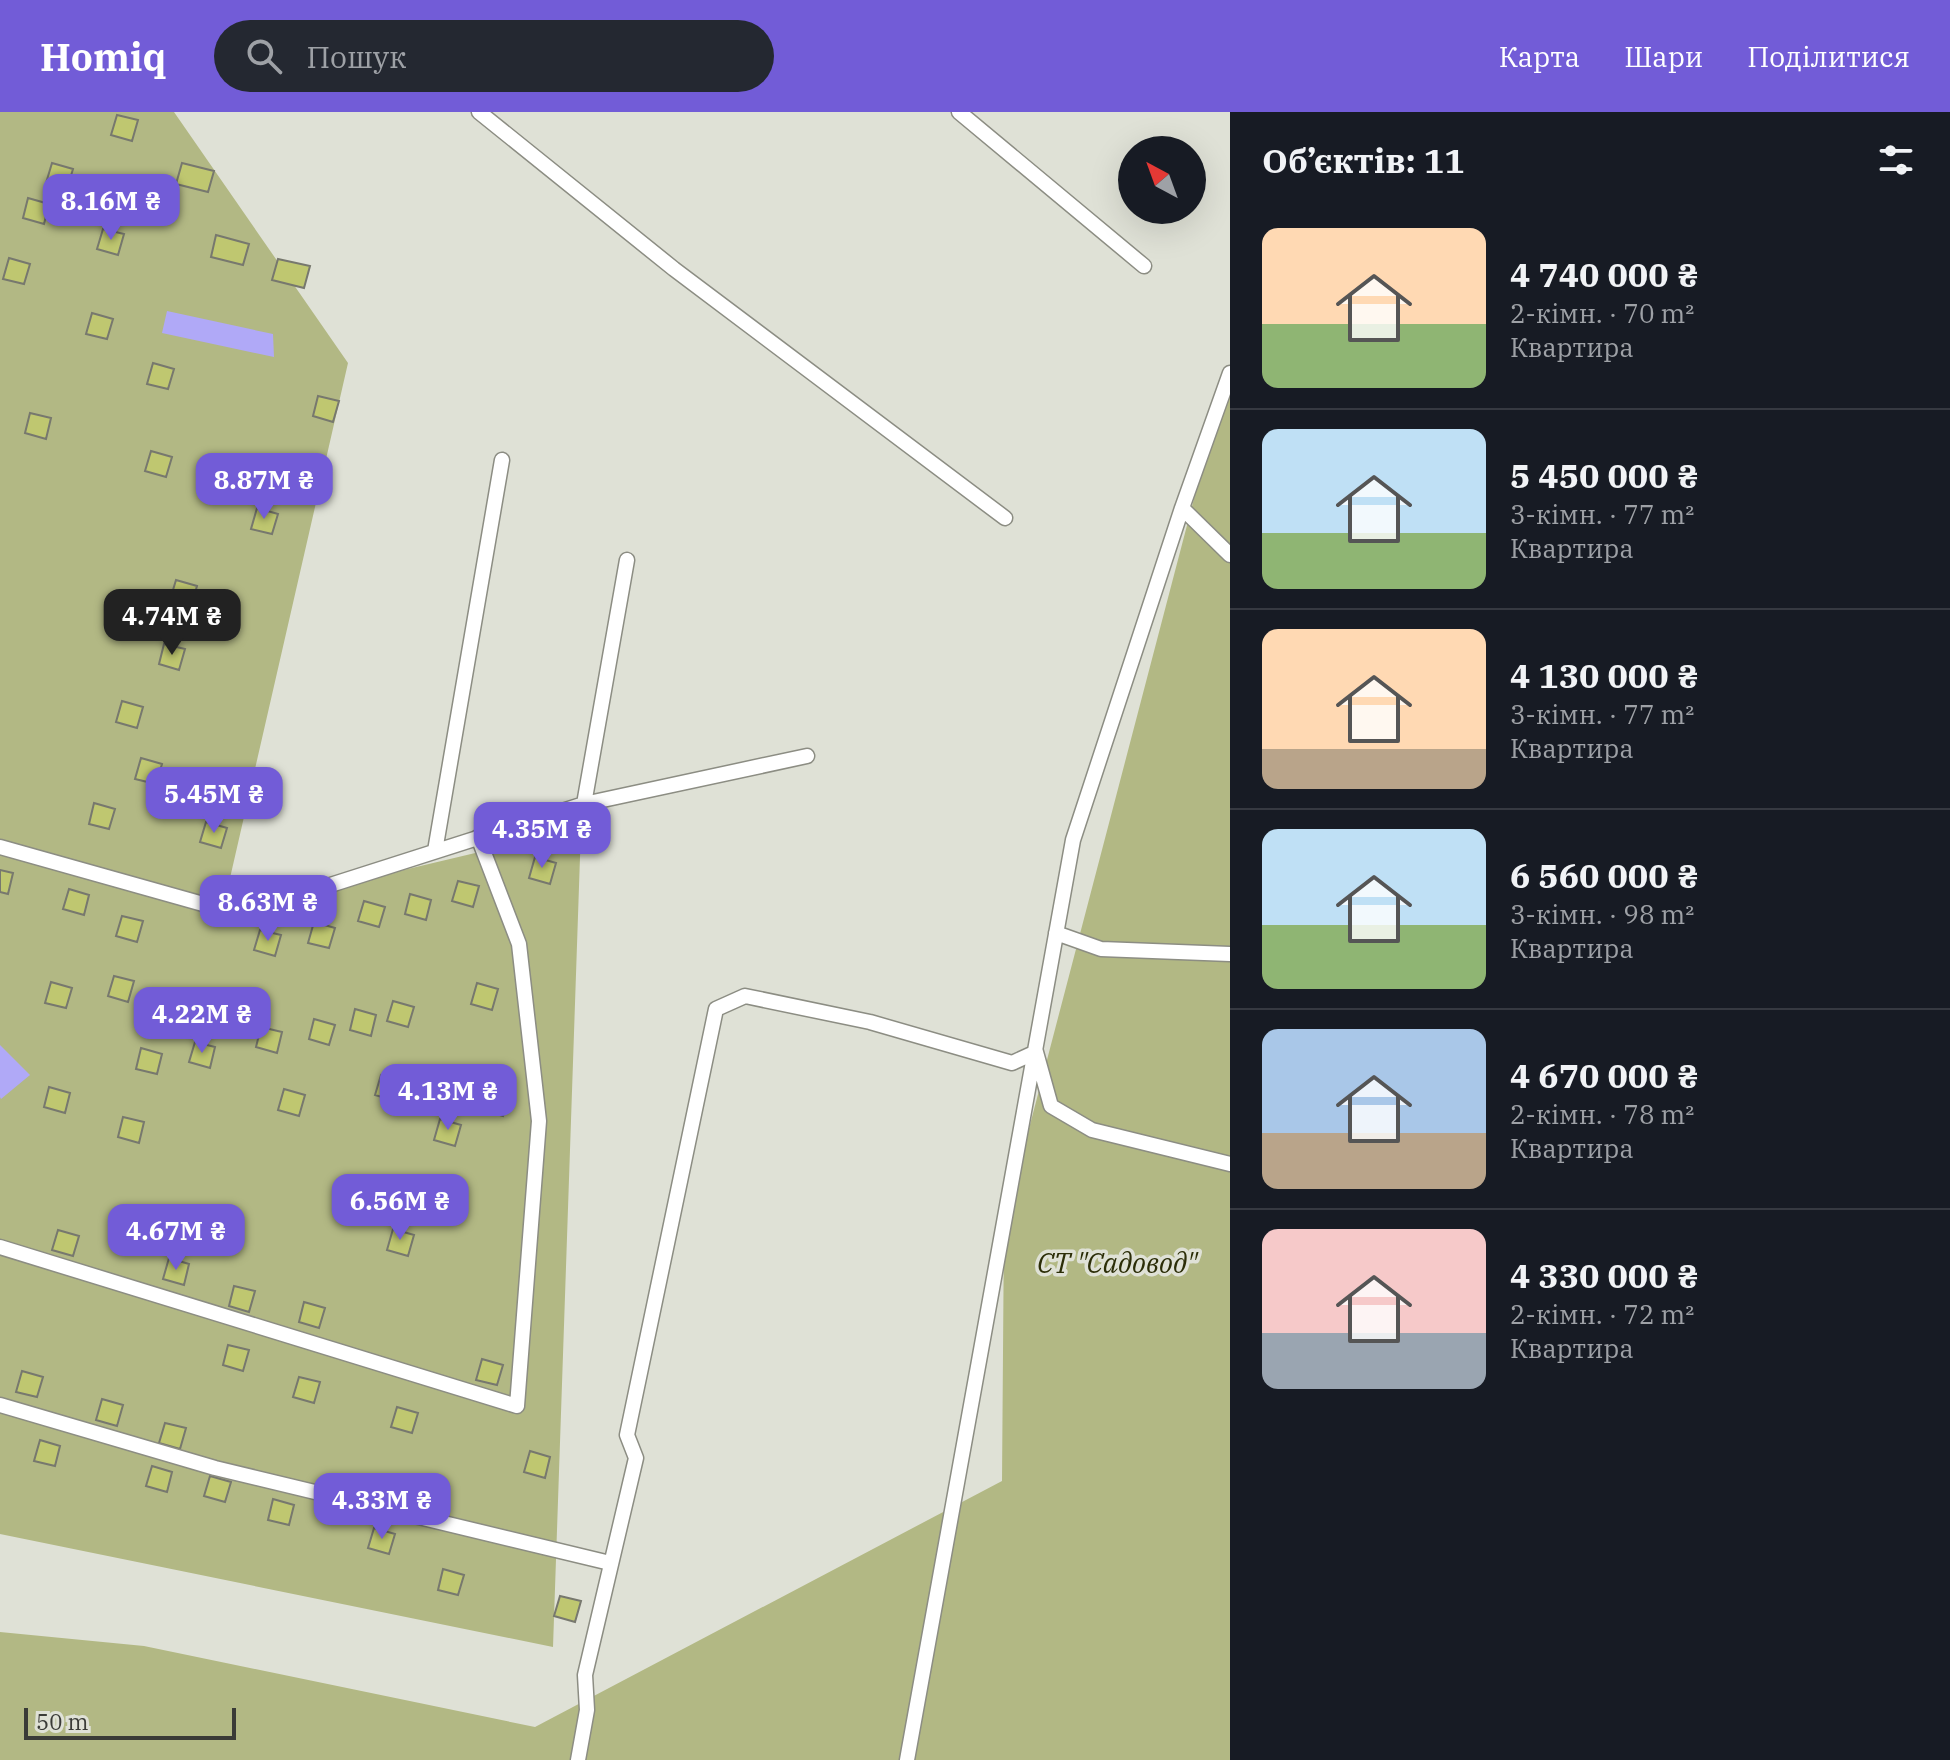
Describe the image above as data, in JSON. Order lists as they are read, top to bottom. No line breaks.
{"parks":["СТ \"Садовод\""],"scale_bar":"50 m","north":"top left","page":{"header":"Homiq","search":"Пошук","nav":["Карта","Шари","Поділитися"],"heading":"Об’єктів: 11","price":["8.16M ₴","8.87M ₴","4.74M ₴","5.45M ₴","4.35M ₴","8.63M ₴","4.22M ₴","4.13M ₴","6.56M ₴","4.67M ₴","4.33M ₴"],"list":[{"name":"4 740 000 ₴","note":"2-кімн. · 70 m² · Квартира"},{"name":"5 450 000 ₴","note":"3-кімн. · 77 m² · Квартира"},{"name":"4 130 000 ₴","note":"3-кімн. · 77 m² · Квартира"},{"name":"6 560 000 ₴","note":"3-кімн. · 98 m² · Квартира"},{"name":"4 670 000 ₴","note":"2-кімн. · 78 m² · Квартира"},{"name":"4 330 000 ₴","note":"2-кімн. · 72 m² · Квартира"}],"scale":"50 m"}}
